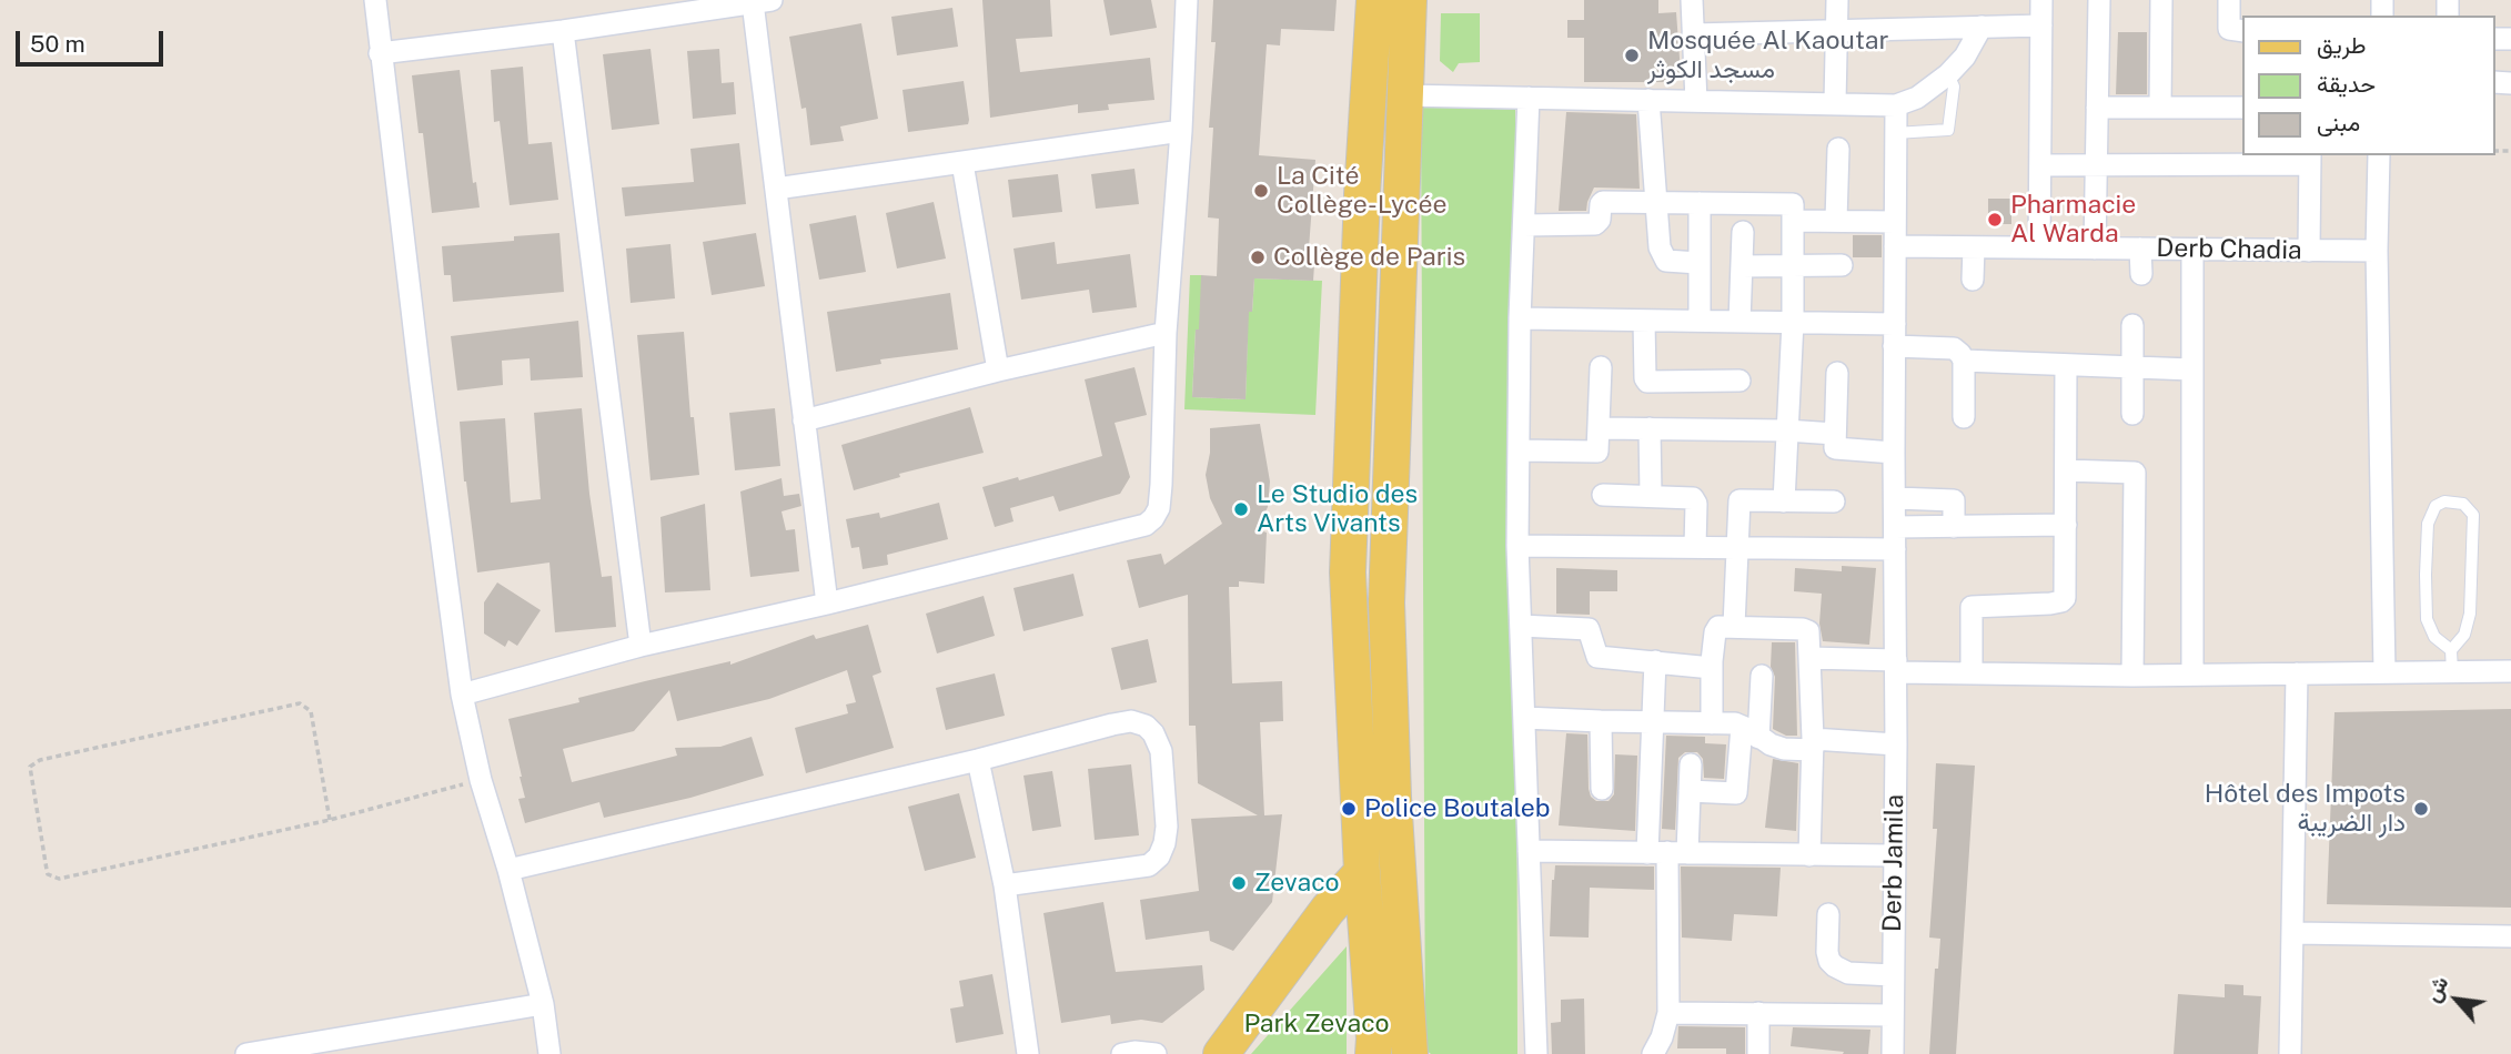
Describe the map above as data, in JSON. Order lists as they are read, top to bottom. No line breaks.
{"streets":{"street":["Derb Chadia","Derb Jamila"]},"parks":["Park Zevaco"],"places":["Mosquée Al Kaoutar مسجد الكوثر","La Cité Collège-Lycée","Pharmacie Al Warda","Collège de Paris","Le Studio des Arts Vivants","Police Boutaleb","Hôtel des Impots دار الضريبة","Zevaco"],"legend":["طريق","حديقة","مبنى"],"scale_bar":"50 m","north":"top left"}
